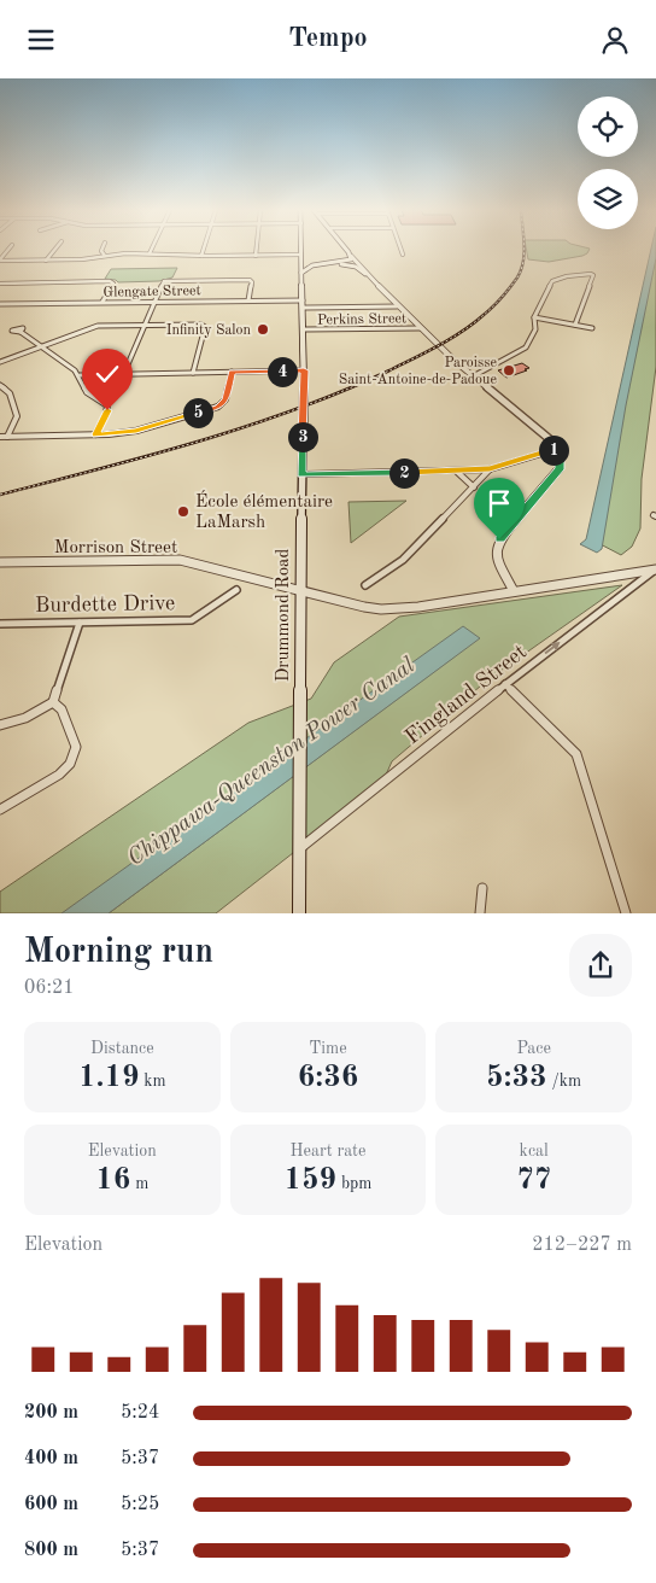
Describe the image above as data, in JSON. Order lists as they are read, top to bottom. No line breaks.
{"streets":{"main road":["Drummond Road"],"street":["Glengate Street","Perkins Street","Morrison Street","Burdette Drive","Fingland Street"]},"crossings":[["Glengate Street","Drummond Road"],["Perkins Street","Drummond Road"],["Morrison Street","Drummond Road"],["Morrison Street","Fingland Street"],["Drummond Road","Fingland Street"]],"one_way":["Fingland Street"],"water":["Chippawa-Queenston Power Canal"],"places":["Infinity Salon","Paroisse Saint-Antoine-de-Padoue","École élémentaire LaMarsh"],"page":{"header":"Tempo","pins":["4","5","3","1","2"],"heading":["Morning run","06:21"],"stats":[["Distance","1.19 km"],["Time","6:36"],["Pace","5:33 /km"],["Elevation","16 m"],["Heart rate","159 bpm"],["kcal","77"]],"chart":["Elevation","212–227 m"],"list":[{"name":"200 m","note":"5:24"},{"name":"400 m","note":"5:37"},{"name":"600 m","note":"5:25"},{"name":"800 m","note":"5:37"}]}}
